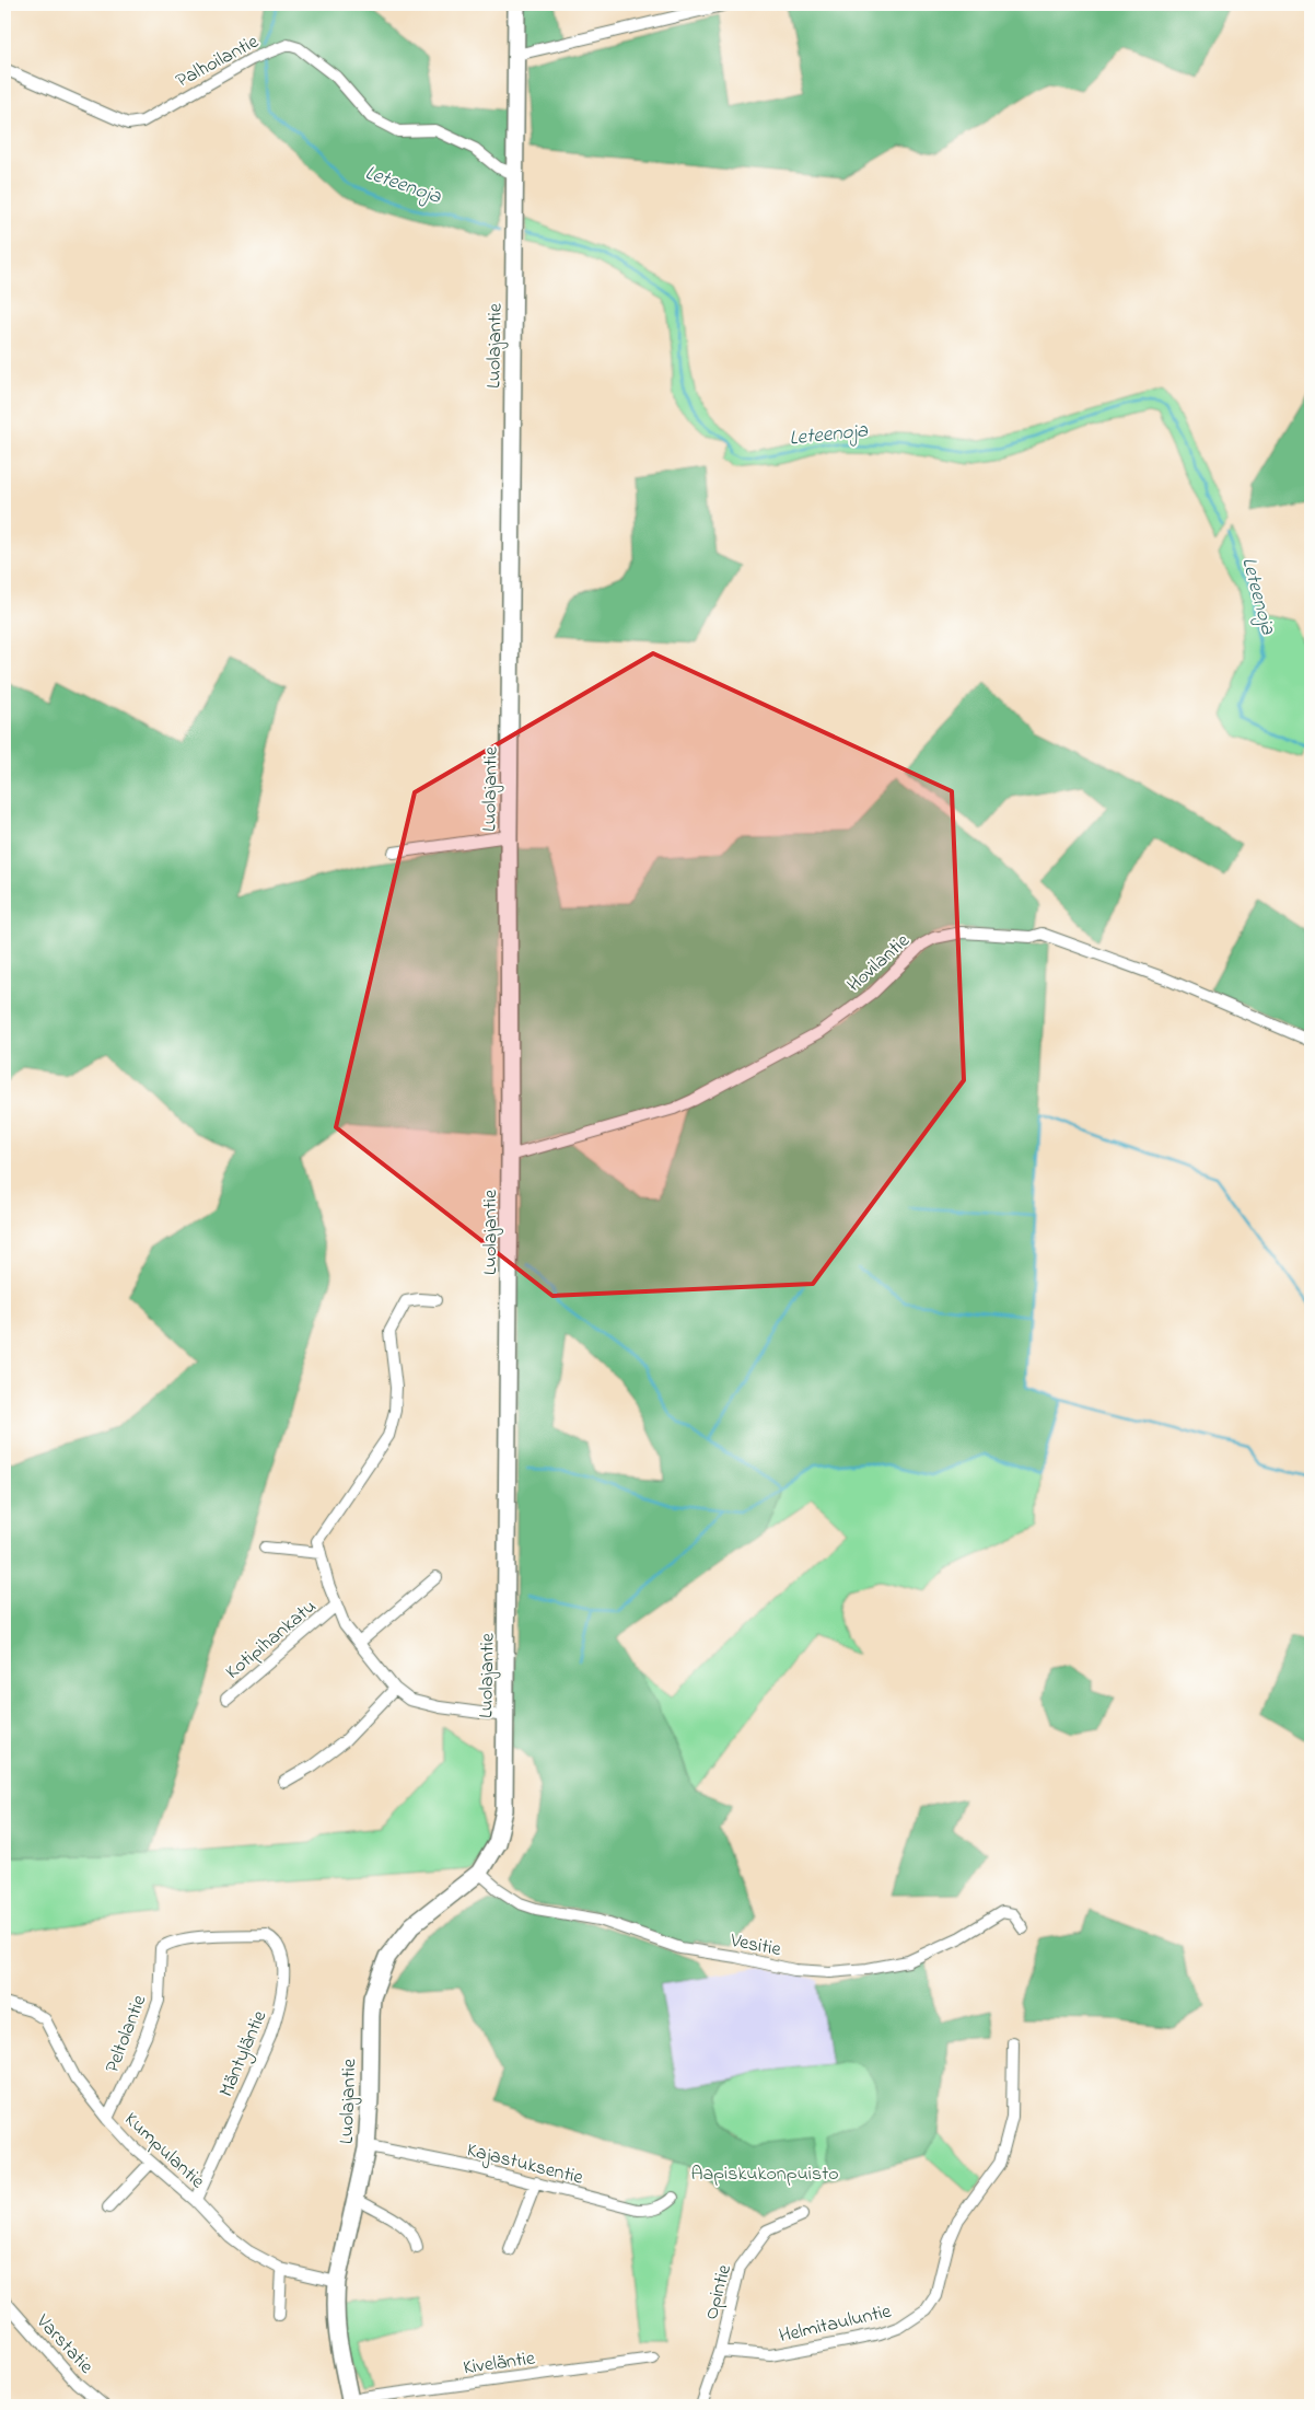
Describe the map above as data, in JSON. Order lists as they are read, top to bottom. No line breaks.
{"streets":{"main road":["Luolajantie"],"street":["Palhoilantie","Hovilantie","Kotipihankatu","Vesitie","Peltolantie","Mäntyläntie","Kumpulantie","Kajastuksentie","Opintie","Helmitauluntie","Varstatie","Kiveläntie"]},"crossings":[["Palhoilantie","Luolajantie"],["Luolajantie","Hovilantie"],["Luolajantie","Vesitie"],["Luolajantie","Kumpulantie"],["Luolajantie","Kajastuksentie"],["Luolajantie","Kiveläntie"],["Peltolantie","Mäntyläntie"],["Peltolantie","Kumpulantie"],["Mäntyläntie","Kumpulantie"],["Opintie","Helmitauluntie"]],"water":["Leteenoja"],"parks":["Aapiskukonpuisto"]}
